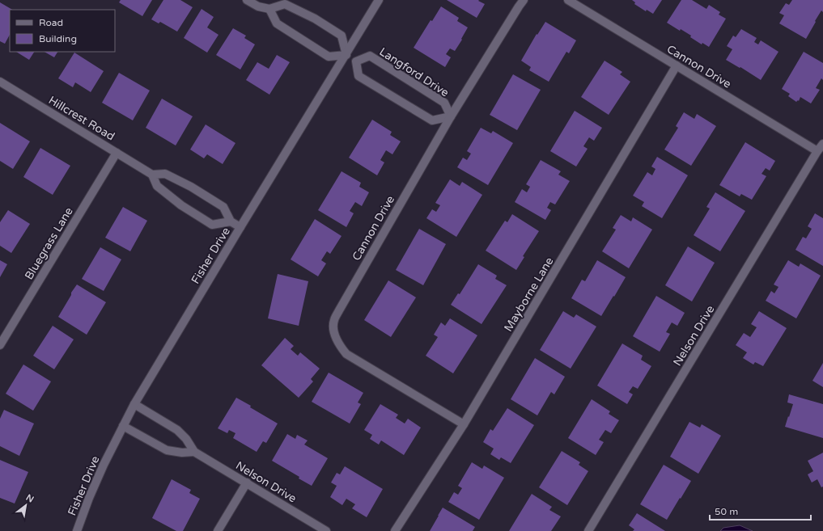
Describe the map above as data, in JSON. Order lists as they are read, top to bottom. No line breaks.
{"streets":{"street":["Cannon Drive","Langford Drive","Hillcrest Road","Bluegrass Lane","Fisher Drive","Mayborne Lane","Nelson Drive"]},"crossings":[["Cannon Drive","Langford Drive"],["Cannon Drive","Mayborne Lane"],["Cannon Drive","Nelson Drive"],["Hillcrest Road","Bluegrass Lane"],["Fisher Drive","Nelson Drive"]],"legend":["Road","Building"],"scale_bar":"50 m","north":"top right"}
